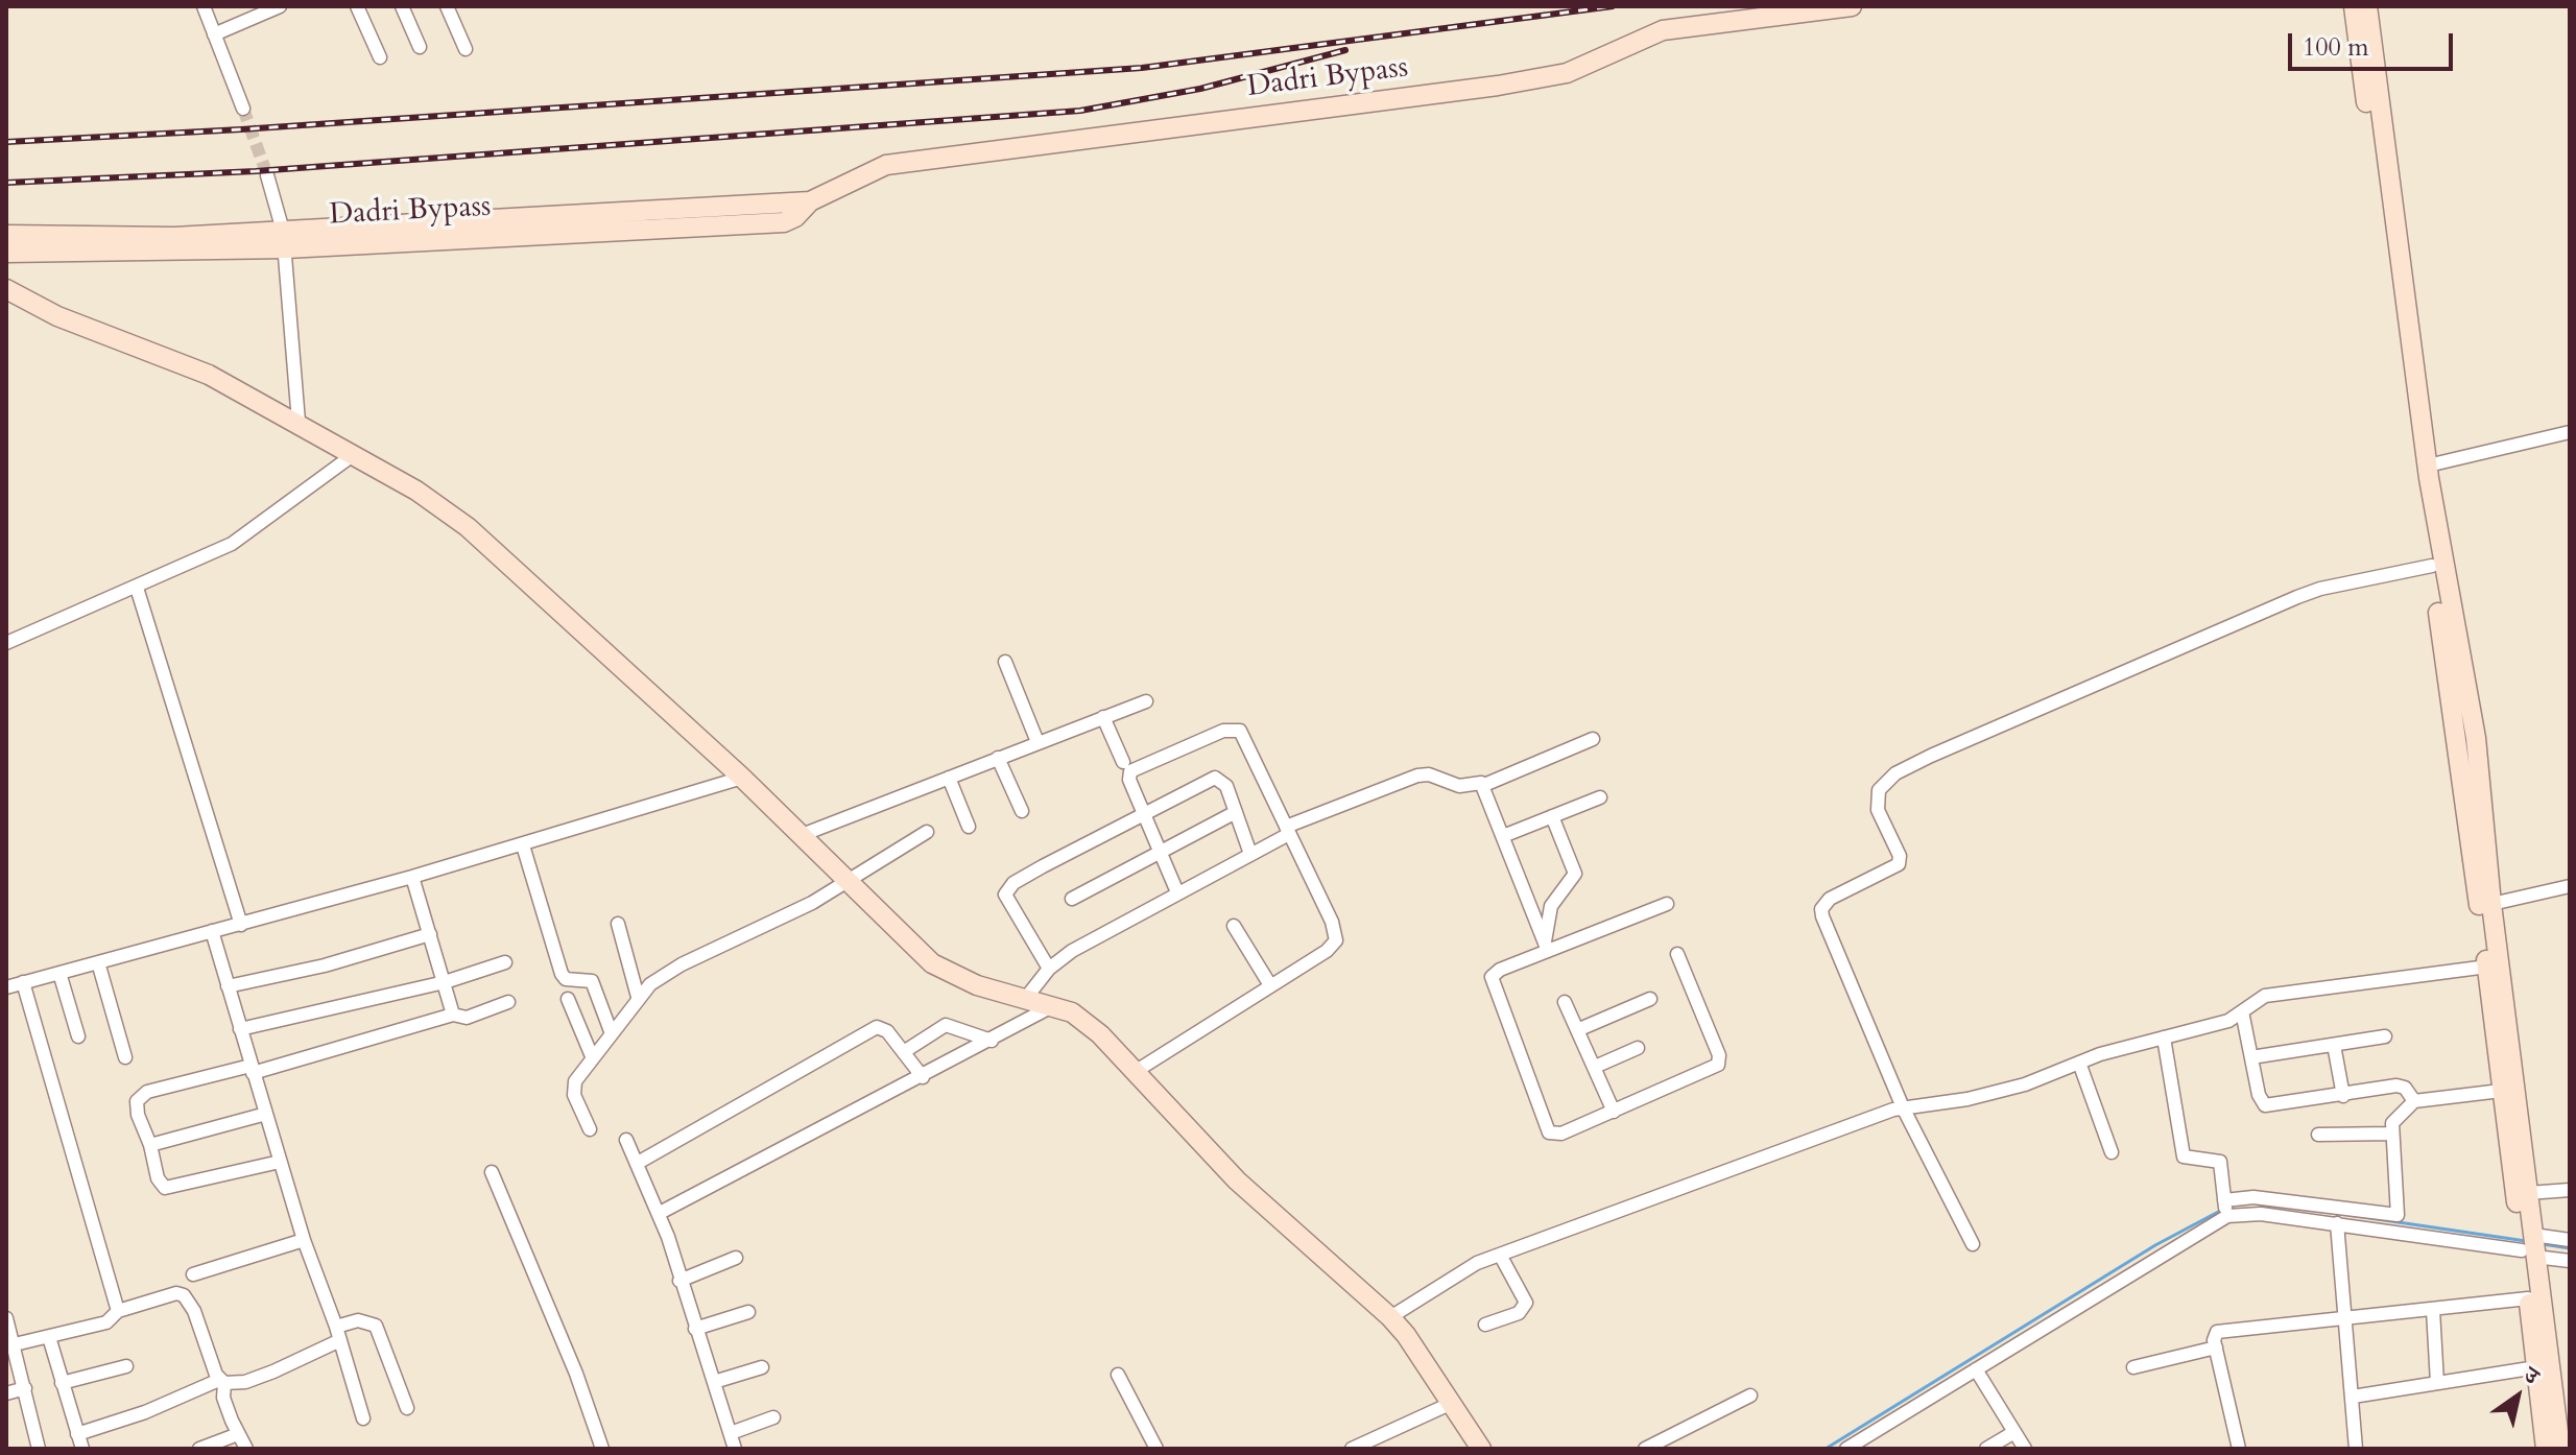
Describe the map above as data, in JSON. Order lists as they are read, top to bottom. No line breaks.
{"streets":{"main road":["Dadri Bypass"]},"scale_bar":"100 m","north":"top right"}
